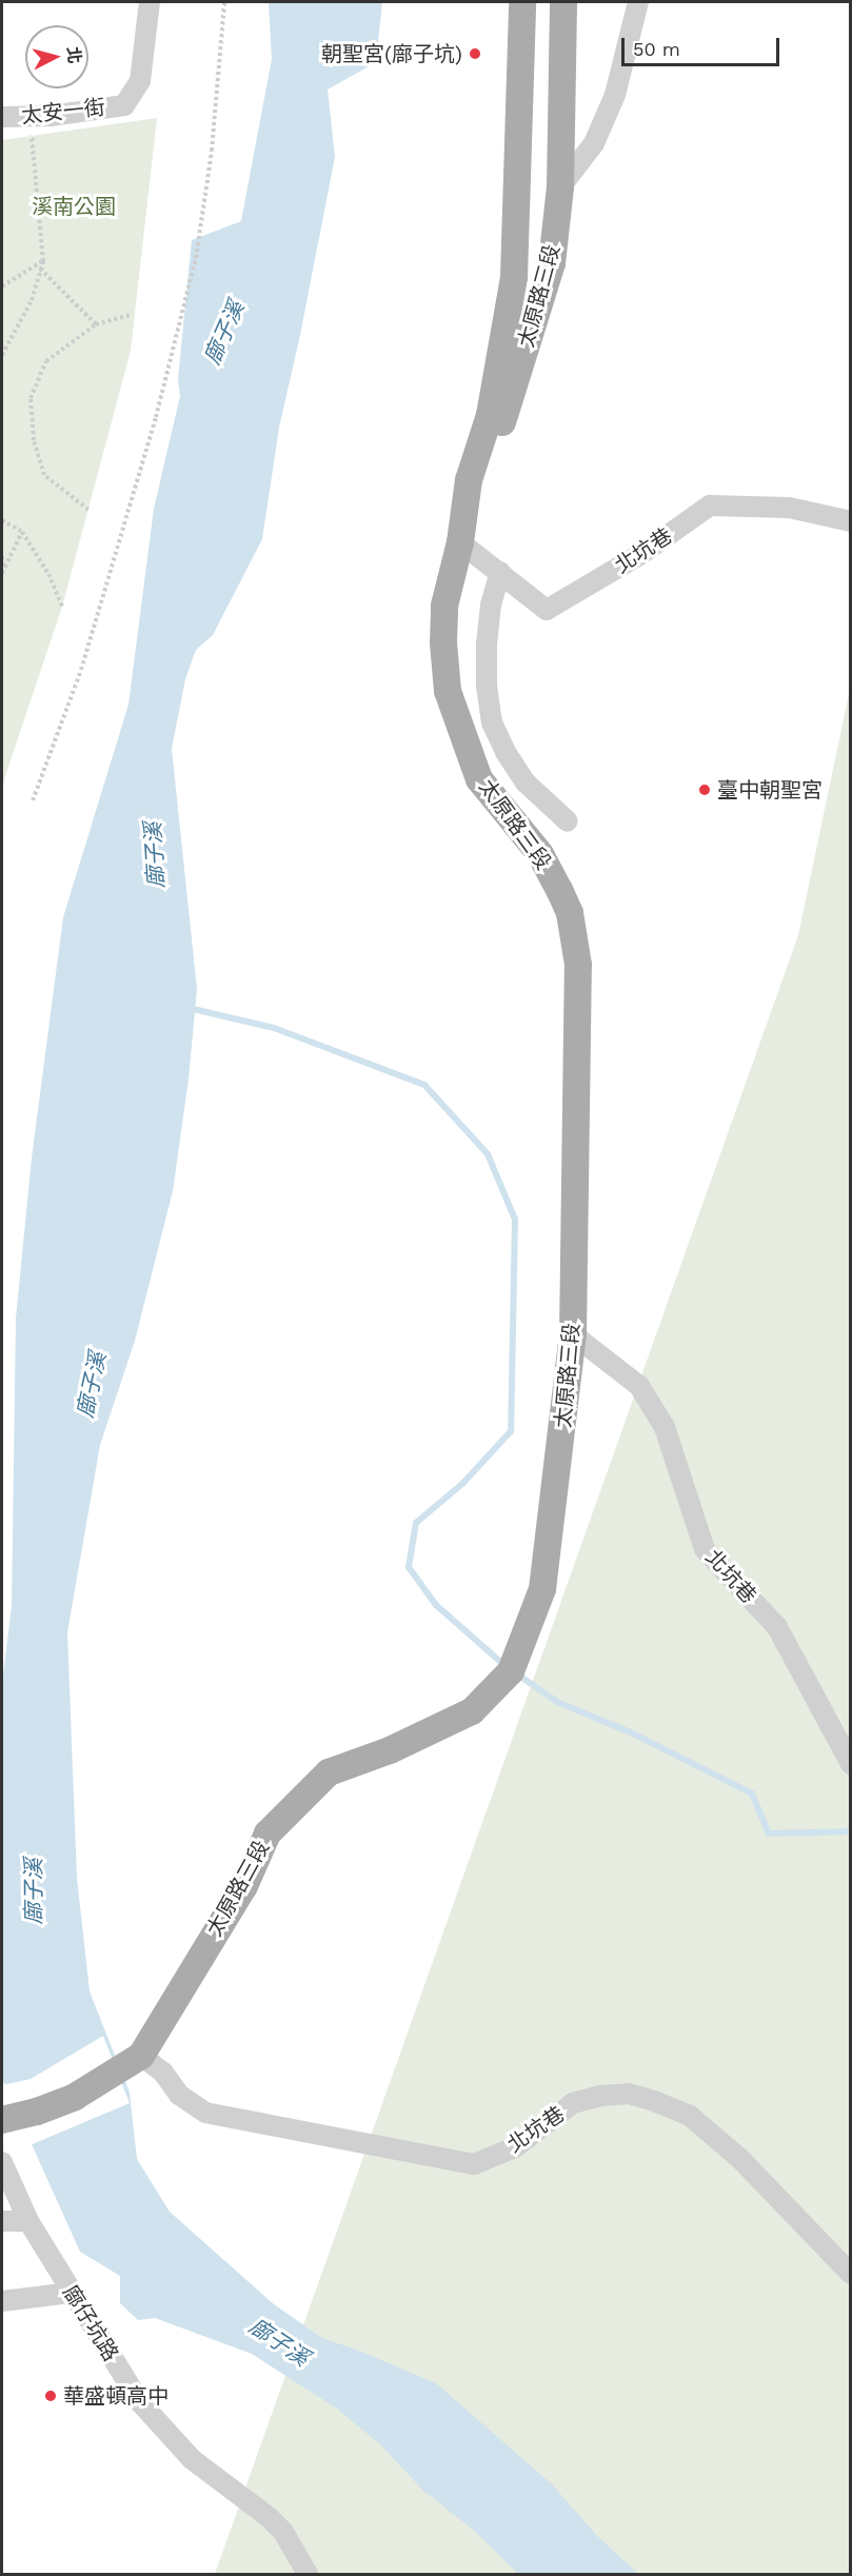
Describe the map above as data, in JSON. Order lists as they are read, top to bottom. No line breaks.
{"streets":{"main road":["太原路三段"],"street":["太安一街","北坑巷","廍仔坑路"]},"crossings":[["太原路三段","北坑巷"]],"water":["廍子溪"],"parks":["溪南公園"],"places":["朝聖宮(廍子坑)","臺中朝聖宮","華盛頓高中"],"scale_bar":"50 m","north":"right"}
